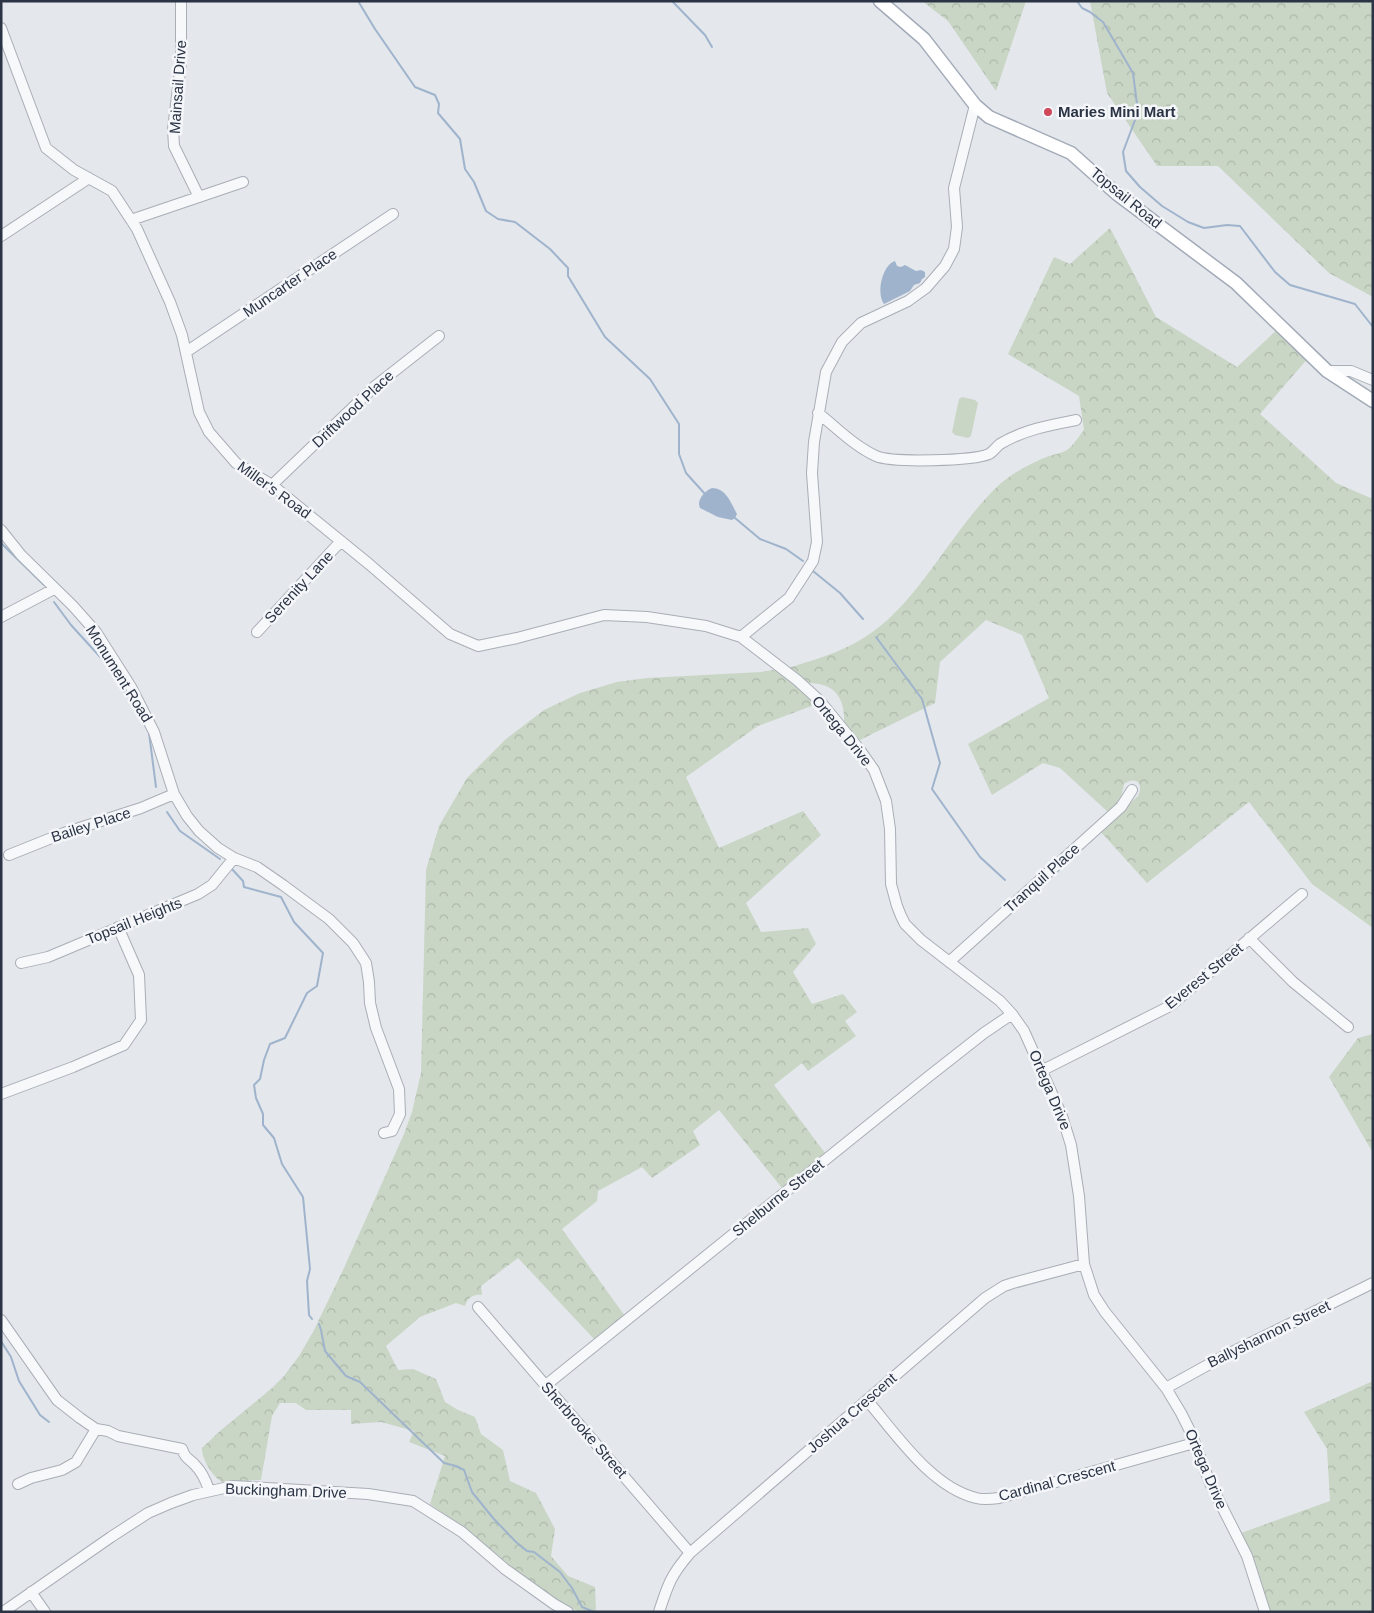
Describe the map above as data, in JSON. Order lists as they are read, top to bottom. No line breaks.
{"streets":{"main road":["Topsail Road"],"street":["Mainsail Drive","Muncarter Place","Driftwood Place","Miller's Road","Serenity Lane","Monument Road","Ortega Drive","Bailey Place","Tranquil Place","Topsail Heights","Everest Street","Shelburne Street","Ballyshannon Street","Joshua Crescent","Sherbrooke Street","Cardinal Crescent","Buckingham Drive"]},"crossings":[["Muncarter Place","Miller's Road"],["Driftwood Place","Miller's Road"],["Miller's Road","Serenity Lane"],["Miller's Road","Ortega Drive"],["Monument Road","Bailey Place"],["Monument Road","Topsail Heights"],["Ortega Drive","Tranquil Place"],["Ortega Drive","Everest Street"],["Ortega Drive","Shelburne Street"],["Ortega Drive","Ballyshannon Street"],["Ortega Drive","Joshua Crescent"],["Ortega Drive","Cardinal Crescent"],["Shelburne Street","Sherbrooke Street"],["Joshua Crescent","Sherbrooke Street"],["Joshua Crescent","Cardinal Crescent"]],"places":["Maries Mini Mart"]}
